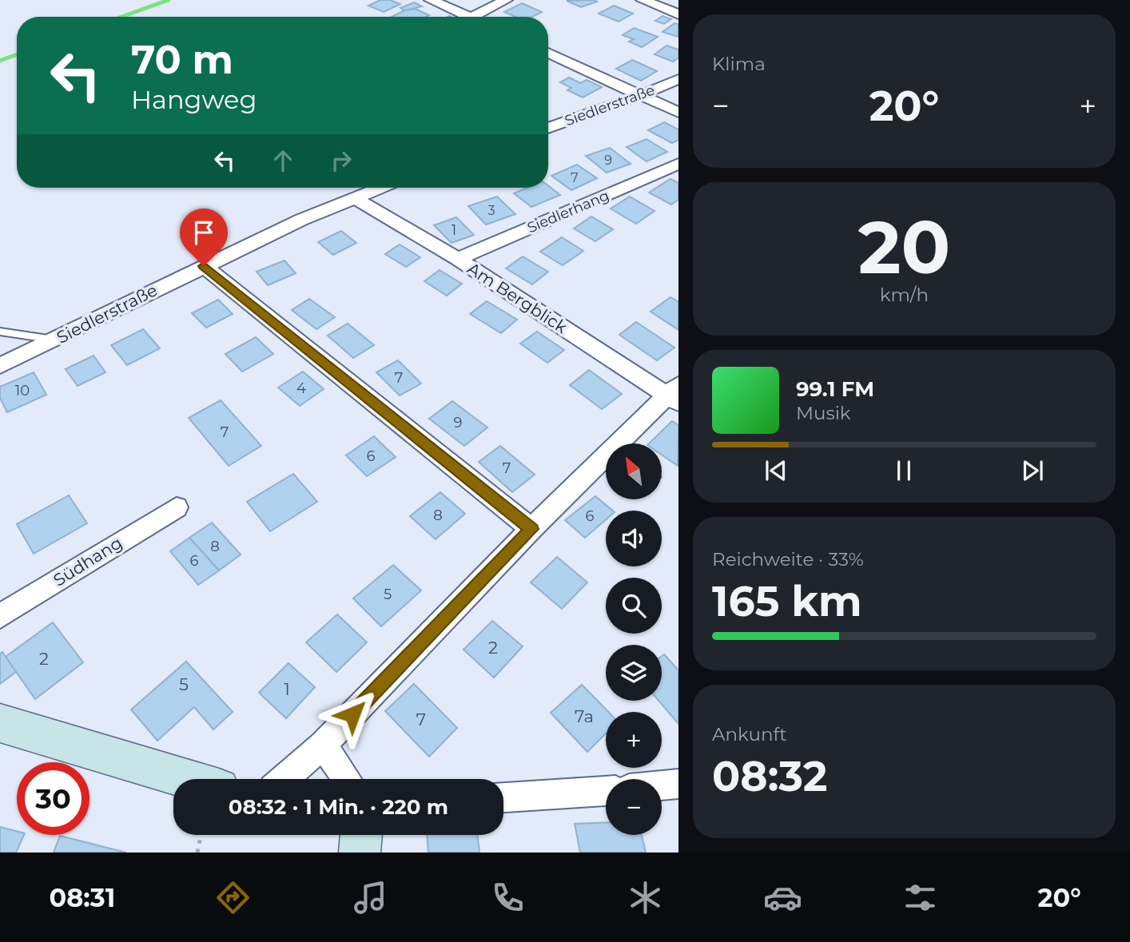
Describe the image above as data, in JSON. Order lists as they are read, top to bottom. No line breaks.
{"streets":{"street":["Siedlerstraße","Siedlerhang","Am Bergblick","Südhang"]},"crossings":[["Siedlerstraße","Am Bergblick"],["Siedlerhang","Am Bergblick"]],"house_numbers":["9","7","3","1","7","4","10","9","7","6","7","8","6","8","6","5","2","2","5","1","7a","7"],"north":"top left","page":{"tile":["Klima",["20","km/h"],["Reichweite · 33%","165 km"],["Ankunft","08:32"]],"turn":["70 m","Hangweg"],"heat":["−","20°","+"],"song":["99.1 FM","Musik"],"map_buttons":["+","−"],"limit":"30","trip":"08:32 · 1 Min. · 220 m","tabs":["08:31","20°"]}}
